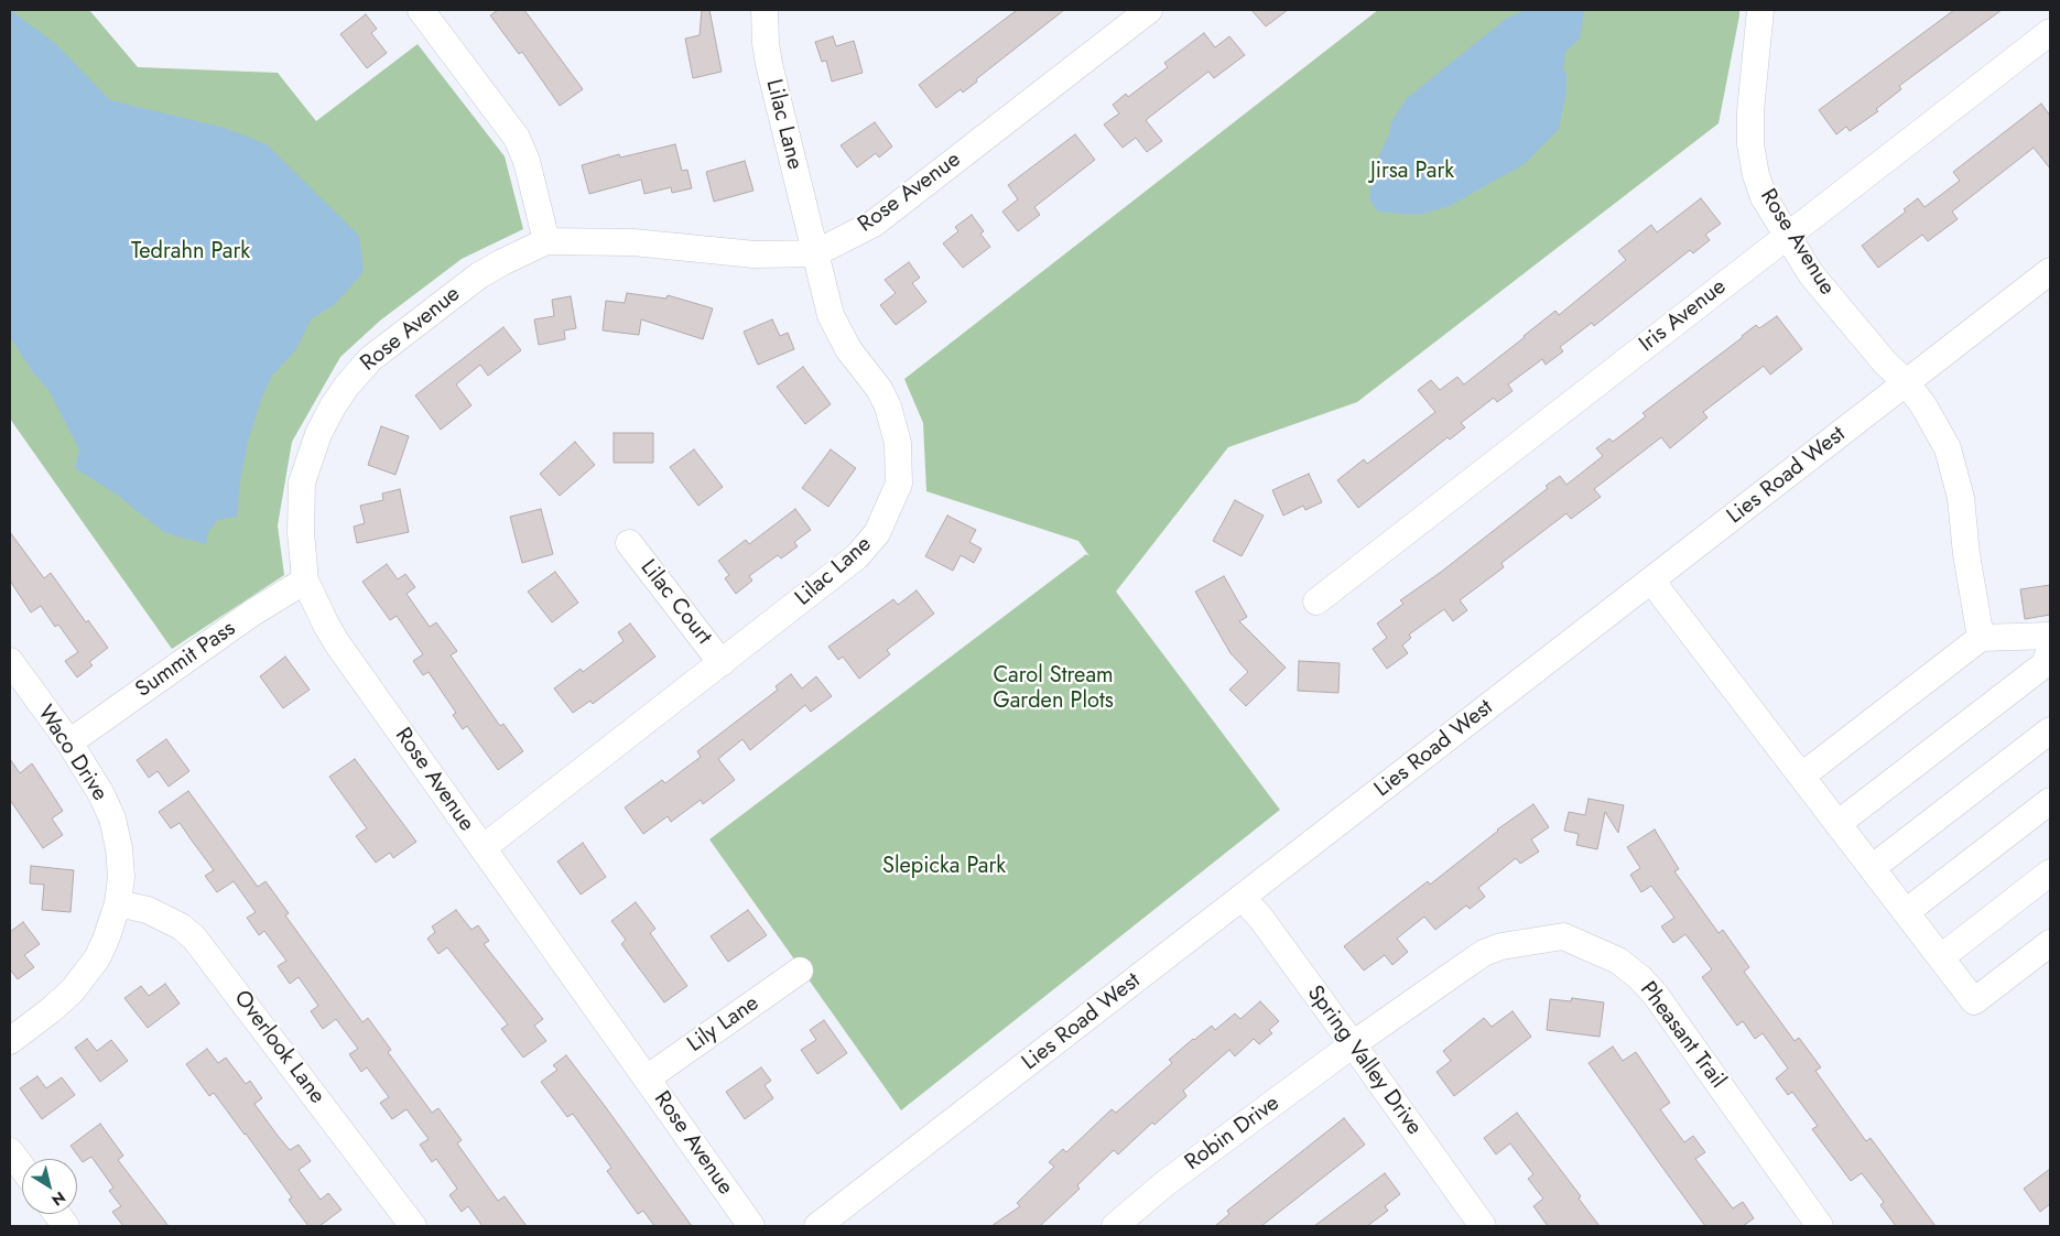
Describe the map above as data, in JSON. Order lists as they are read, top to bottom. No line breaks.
{"streets":{"street":["Lilac Lane","Rose Avenue","Iris Avenue","Lies Road West","Lilac Court","Summit Pass","Waco Drive","Lily Lane","Pheasant Trail","Overlook Lane","Spring Valley Drive","Robin Drive"]},"crossings":[["Lilac Lane","Rose Avenue"],["Lilac Lane","Lilac Court"],["Rose Avenue","Iris Avenue"],["Rose Avenue","Lies Road West"],["Rose Avenue","Summit Pass"],["Rose Avenue","Lily Lane"],["Lies Road West","Spring Valley Drive"],["Summit Pass","Waco Drive"],["Waco Drive","Overlook Lane"],["Pheasant Trail","Spring Valley Drive"],["Pheasant Trail","Robin Drive"],["Spring Valley Drive","Robin Drive"]],"parks":["Jirsa Park","Tedrahn Park","Carol Stream Garden Plots","Slepicka Park"],"north":"bottom right"}
